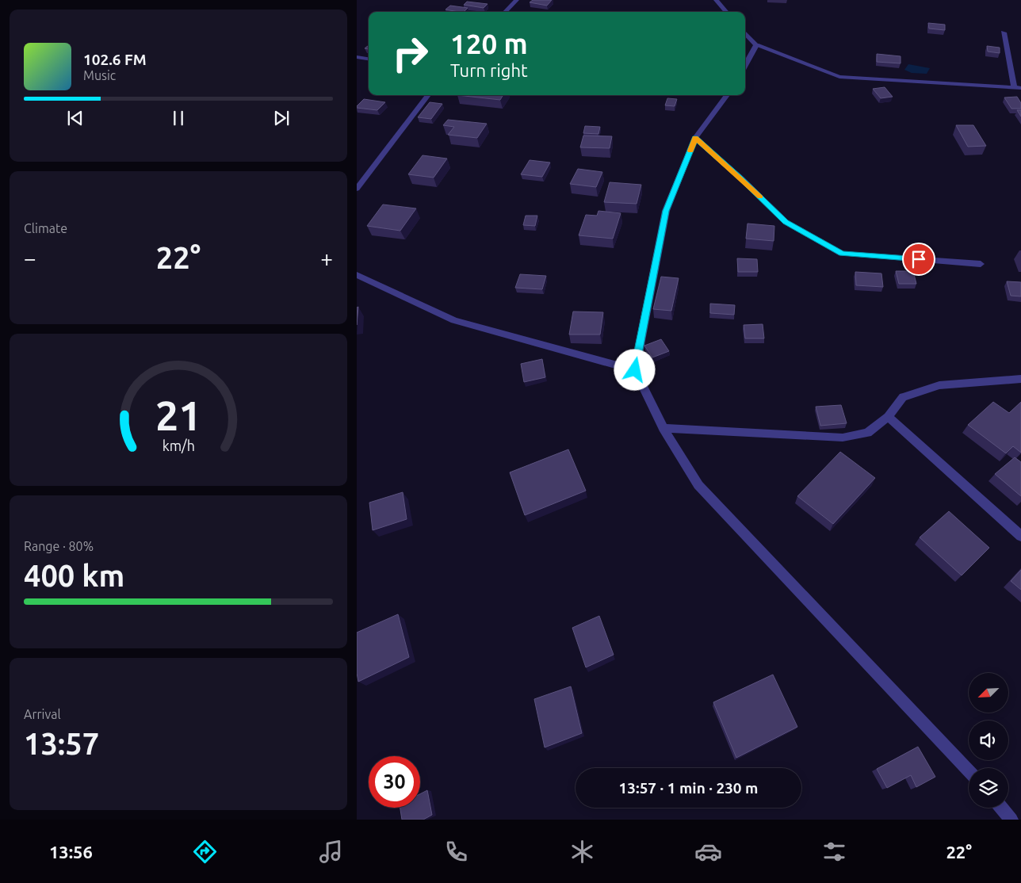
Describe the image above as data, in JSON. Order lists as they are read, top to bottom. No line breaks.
{"north":"bottom left","page":{"turn":["120 m","Turn right"],"song":["102.6 FM","Music"],"tile":["Climate",["Range · 80%","400 km"],["Arrival","13:57"]],"heat":["−","22°","+"],"limit":"30","trip":"13:57 · 1 min · 230 m","tabs":["13:56","22°"],"gauge":["21","km/h"]}}
